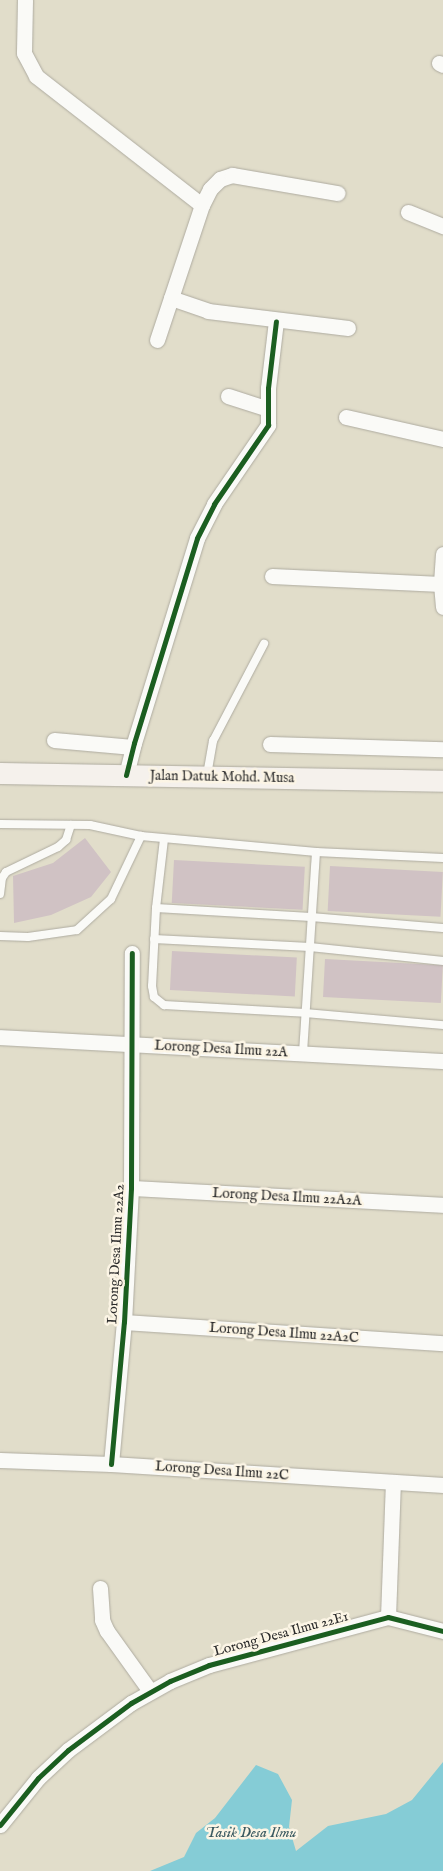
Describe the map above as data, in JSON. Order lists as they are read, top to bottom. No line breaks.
{"streets":{"main road":["Jalan Datuk Mohd. Musa"],"street":["Lorong Desa Ilmu 22A","Lorong Desa Ilmu 22A2A","Lorong Desa Ilmu 22A2","Lorong Desa Ilmu 22A2C","Lorong Desa Ilmu 22C","Lorong Desa Ilmu 22E1"]},"crossings":[["Lorong Desa Ilmu 22A","Lorong Desa Ilmu 22A2"],["Lorong Desa Ilmu 22A2A","Lorong Desa Ilmu 22A2"],["Lorong Desa Ilmu 22A2","Lorong Desa Ilmu 22A2C"],["Lorong Desa Ilmu 22A2","Lorong Desa Ilmu 22C"]],"water":["Tasik Desa Ilmu"]}
